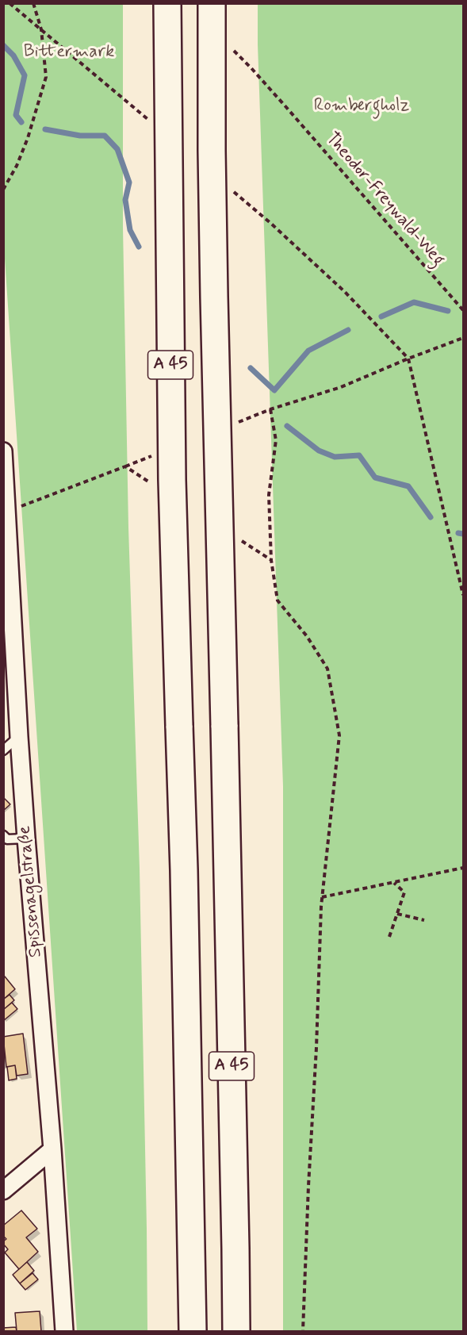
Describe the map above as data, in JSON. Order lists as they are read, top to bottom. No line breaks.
{"streets":{"highway":["A 45"],"street":["Spissenagelstraße"],"path":["Theodor-Freywald-Weg"]},"parks":["Bittermark","Rombergholz"]}
